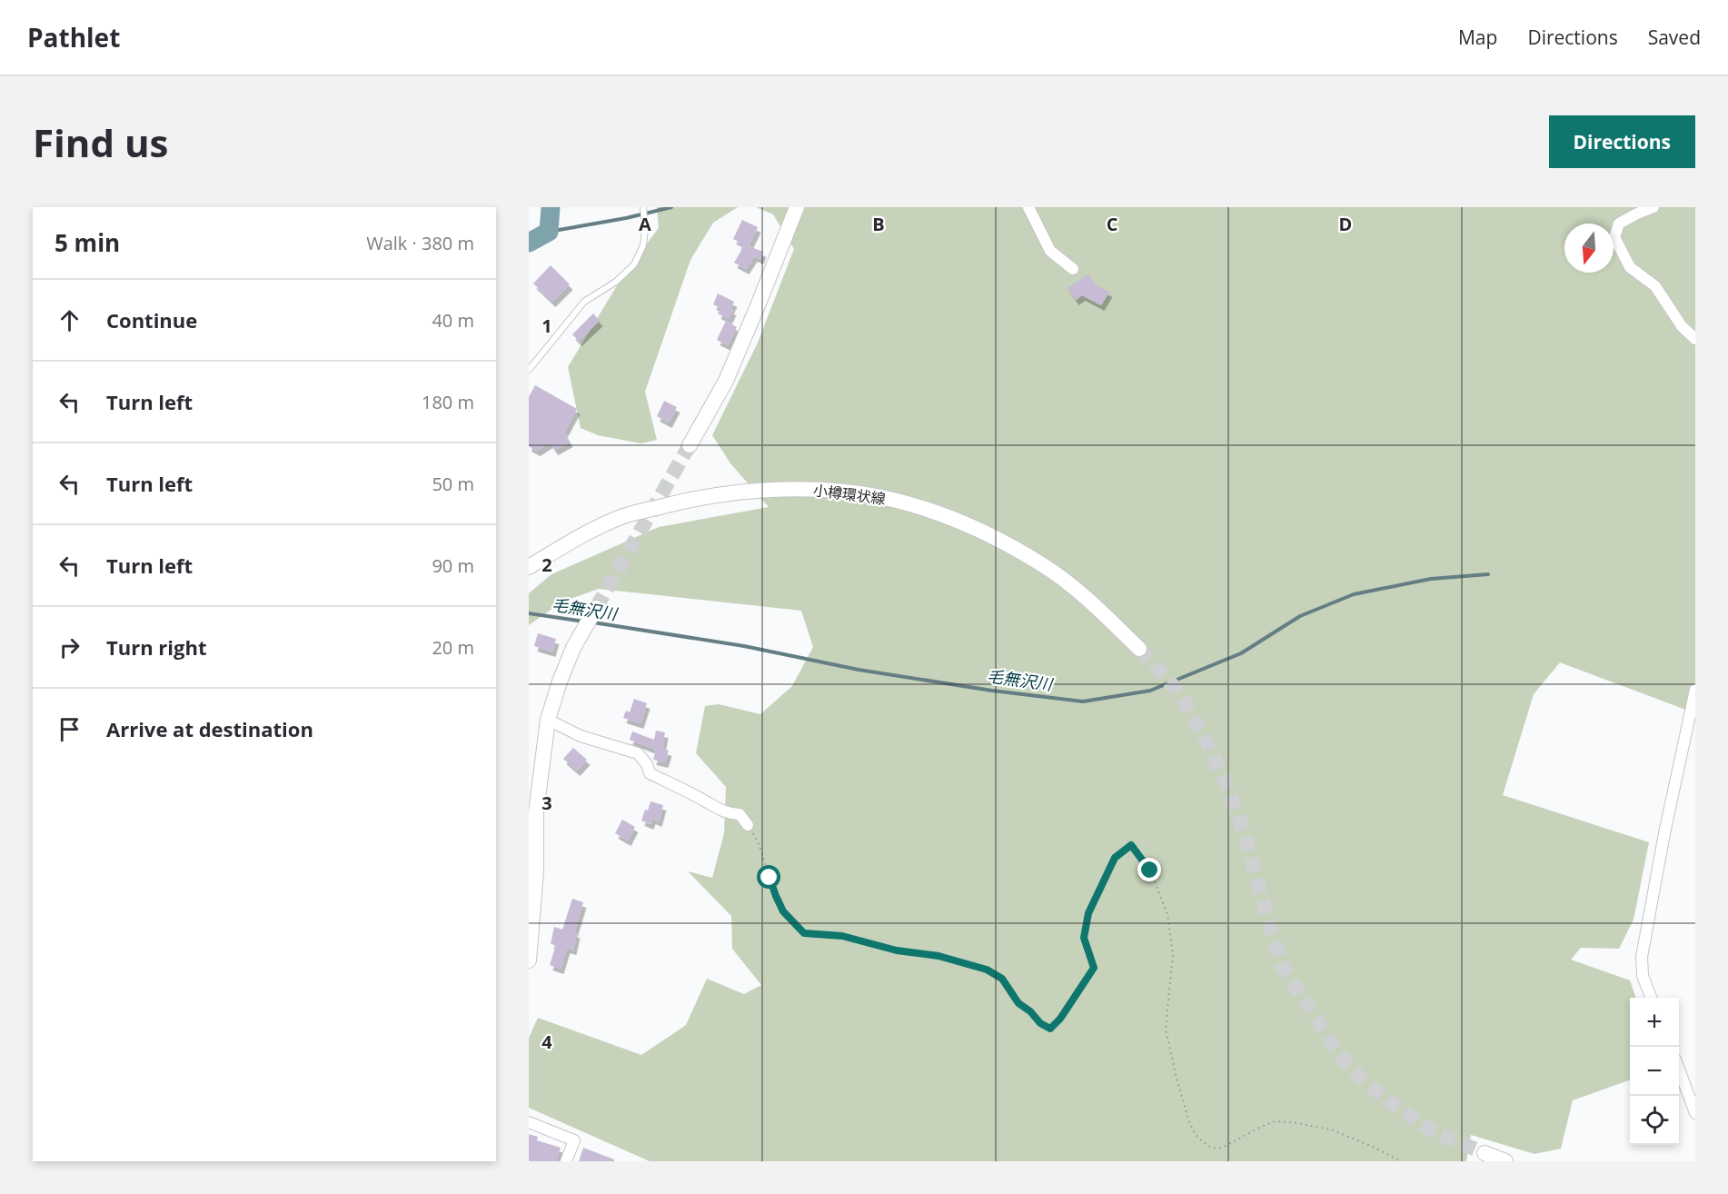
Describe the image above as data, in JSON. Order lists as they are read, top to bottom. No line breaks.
{"streets":{"main road":["小樽環状線"]},"water":["毛無沢川"],"north":"bottom","page":{"header":"Pathlet","nav":["Map","Directions","Saved"],"buttons":"Directions","title":"Find us","heading":["5 min","Walk · 380 m"],"list":[["Continue","40 m"],["Turn left","180 m"],["Turn left","50 m"],["Turn left","90 m"],["Turn right","20 m"],"Arrive at destination"],"map_buttons":["+","−"]},"grid":{"columns":["A","B","C","D"],"rows":["1","2","3","4"]}}
